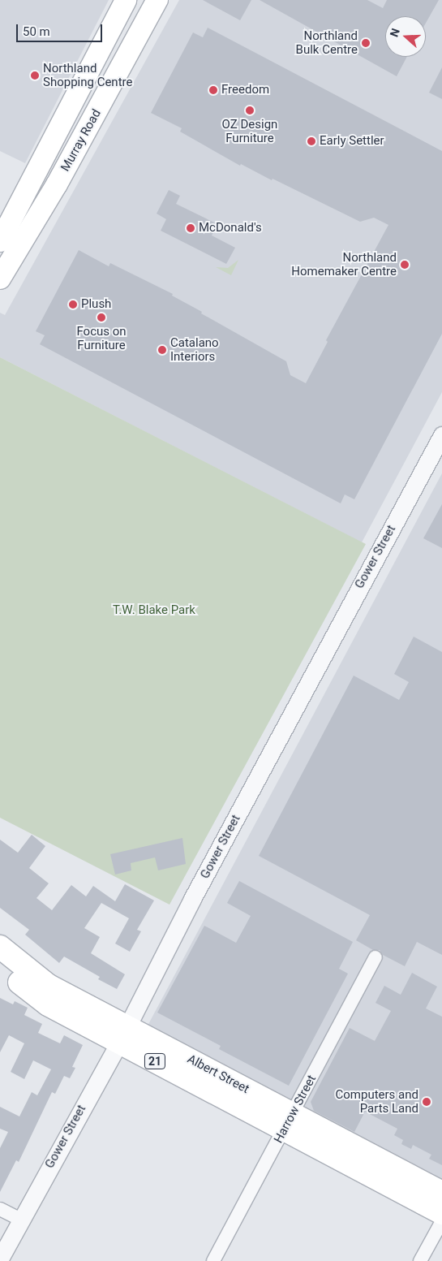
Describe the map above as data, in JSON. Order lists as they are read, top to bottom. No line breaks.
{"streets":{"highway":["21","Albert Street"],"main road":["Murray Road"],"street":["Gower Street","Harrow Street"]},"crossings":[["Gower Street","Albert Street"],["Albert Street","Harrow Street"]],"parks":["T.W. Blake Park"],"places":["Northland Bulk Centre","Northland Shopping Centre","Freedom","OZ Design Furniture","Early Settler","McDonald's","Northland Homemaker Centre","Plush","Focus on Furniture","Catalano Interiors","Computers and Parts Land"],"scale_bar":"50 m","north":"left"}
